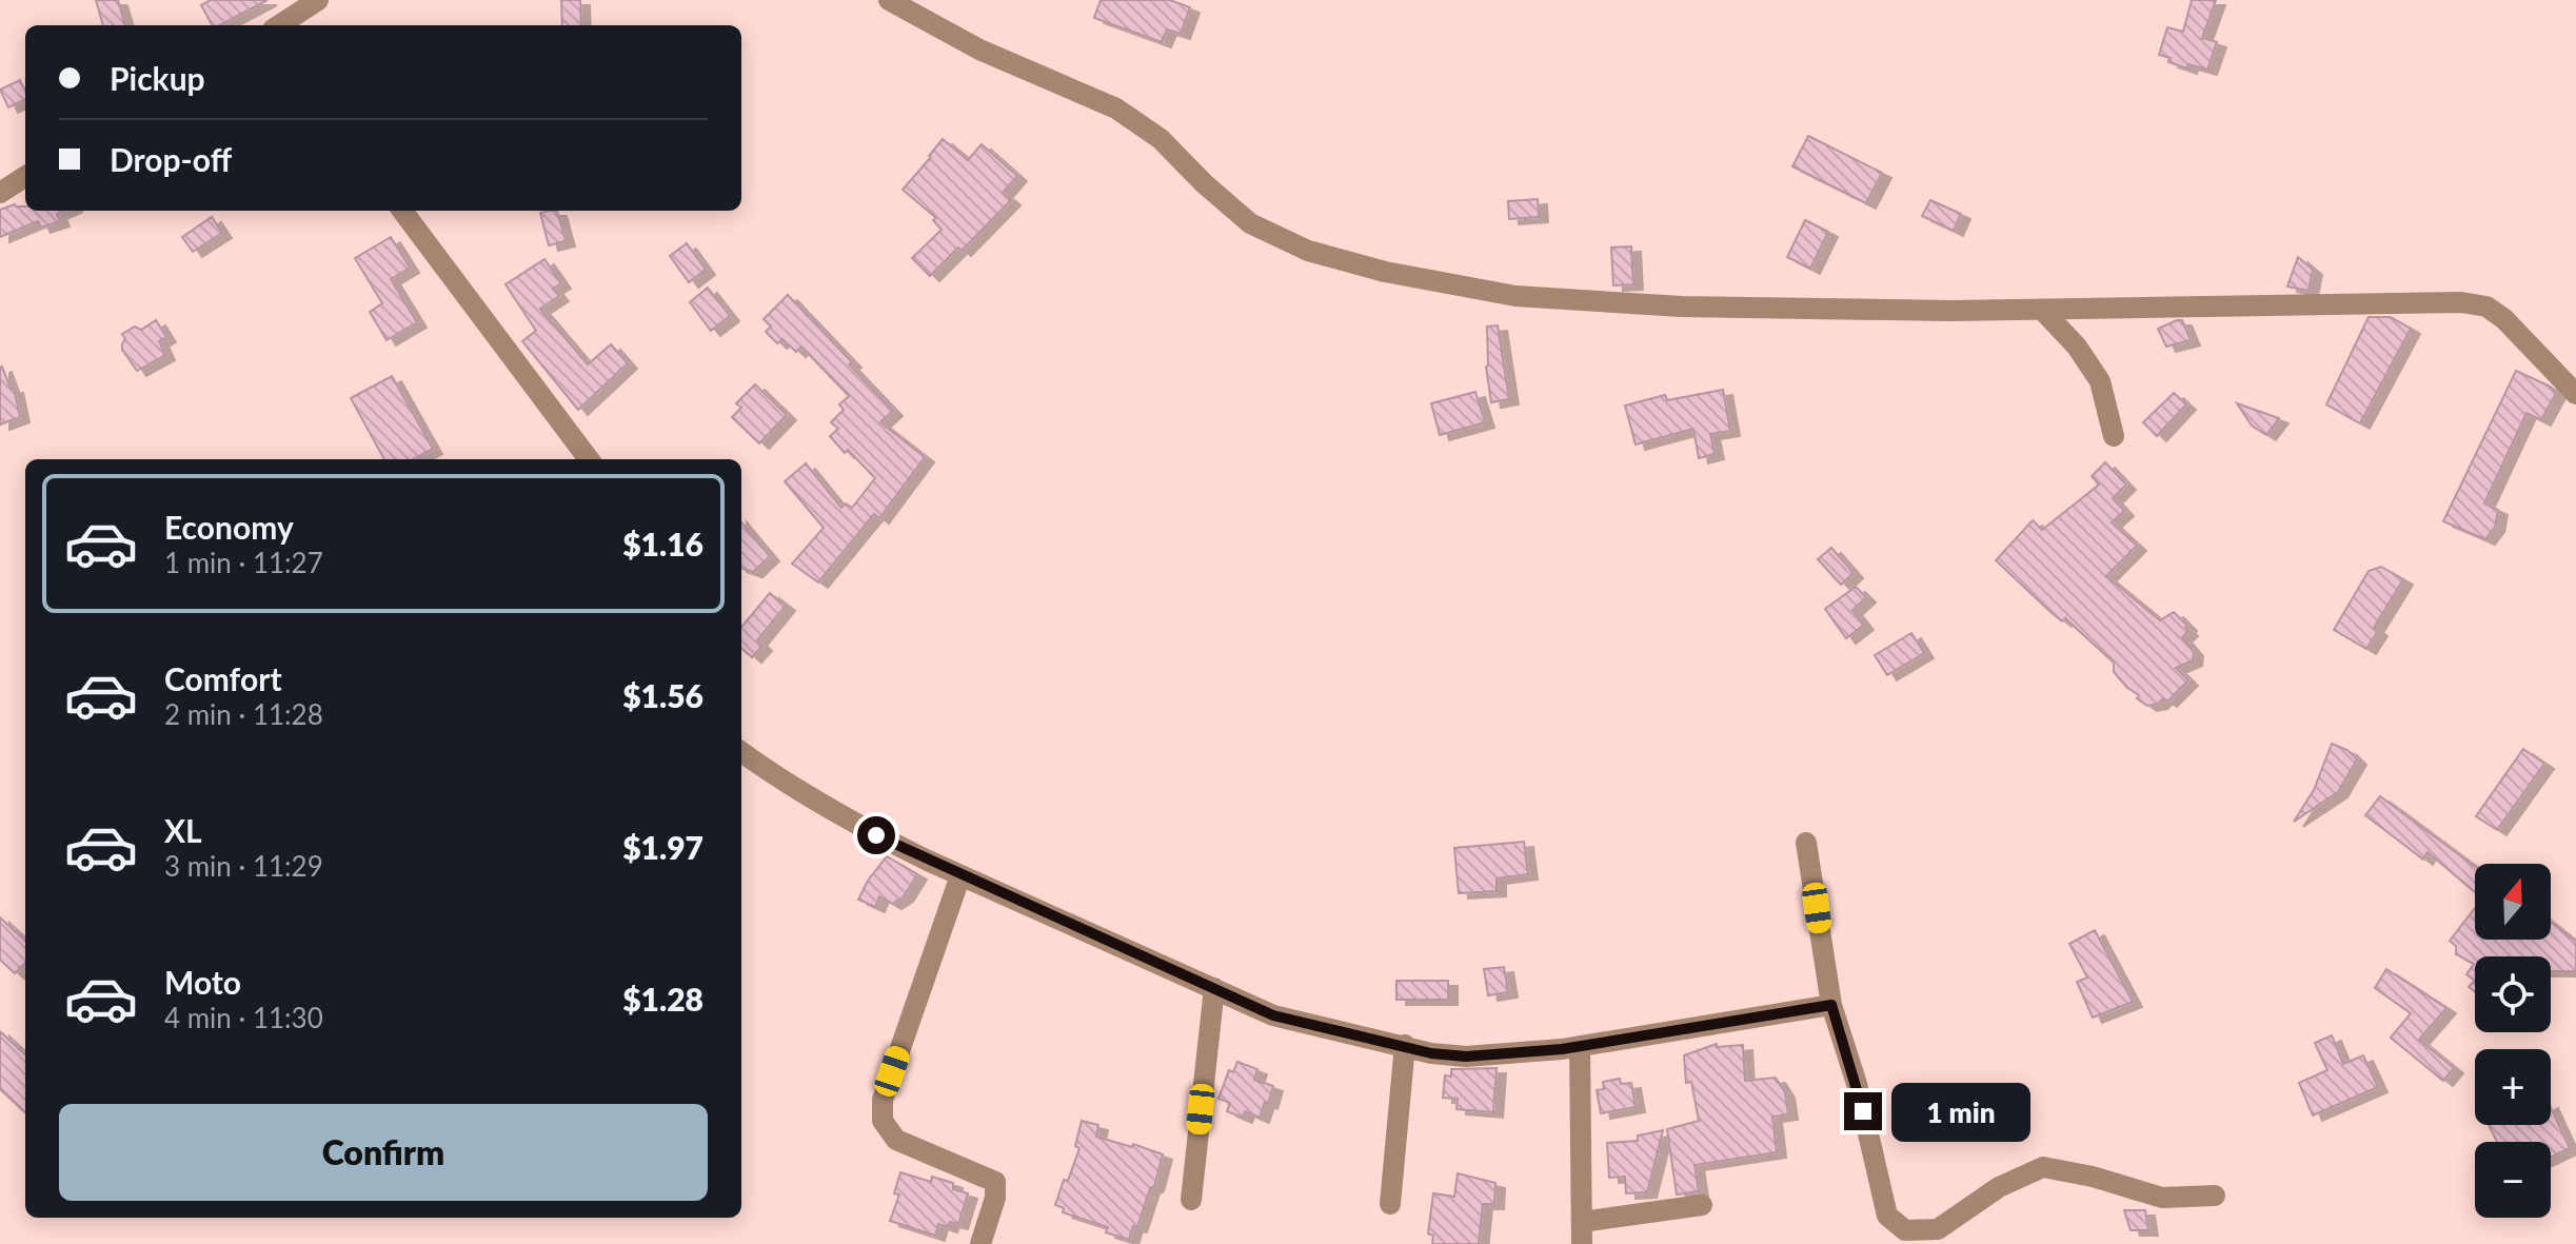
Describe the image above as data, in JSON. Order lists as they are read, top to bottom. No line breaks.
{"north":"top","page":{"banner":["Pickup","Drop-off"],"list":[{"name":"Economy","note":"1 min · 11:27","value":"$1.16"},{"name":"Comfort","note":"2 min · 11:28","value":"$1.56"},{"name":"XL","note":"3 min · 11:29","value":"$1.97"},{"name":"Moto","note":"4 min · 11:30","value":"$1.28"}],"map_buttons":["+","−"],"bubble":"1 min","buttons":"Confirm"}}
